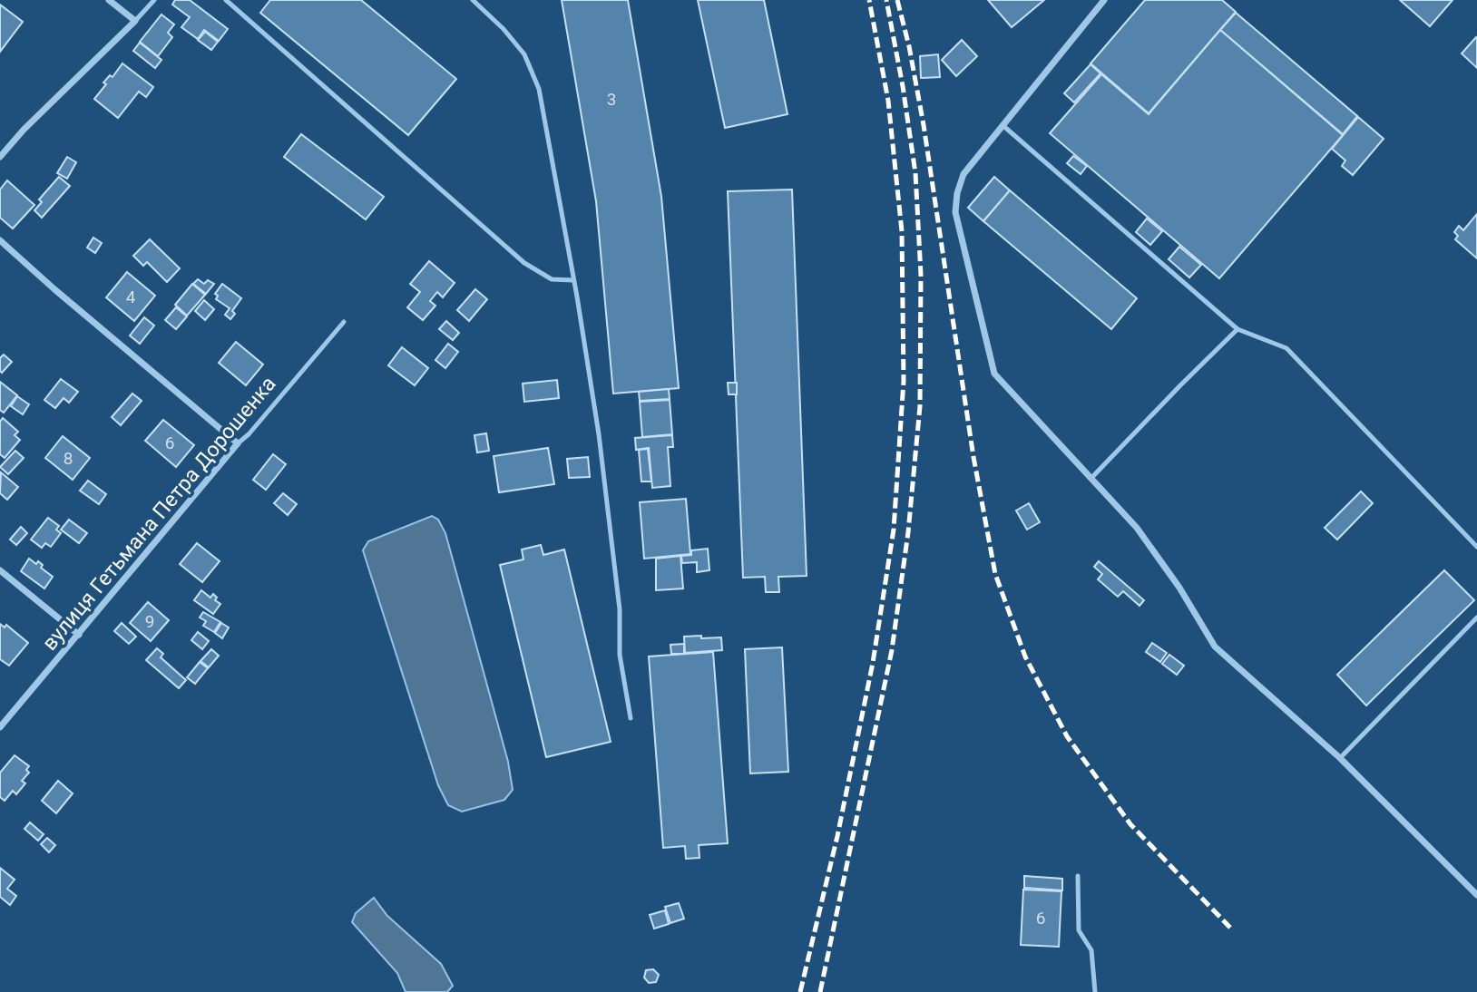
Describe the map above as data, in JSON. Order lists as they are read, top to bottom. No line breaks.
{"streets":{"street":["вулиця Гетьмана Петра Дорошенка"]},"house_numbers":["3","4","6","8","9","6"]}
